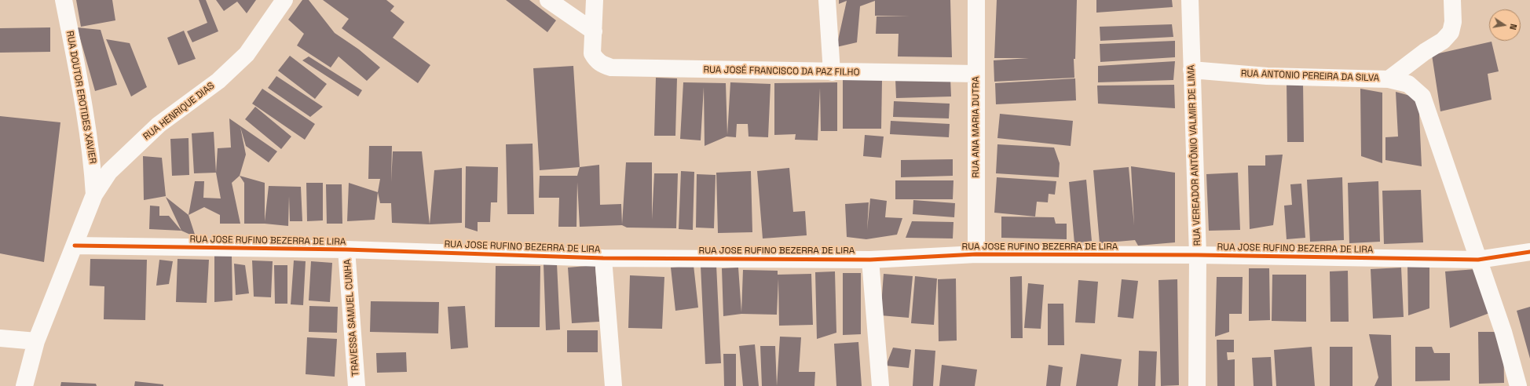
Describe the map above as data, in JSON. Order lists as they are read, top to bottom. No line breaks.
{"streets":{"street":["RUA JOSÉ FRANCISCO DA PAZ FILHO","RUA ANTONIO PEREIRA DA SILVA","RUA DOUTOR EROTIDES XAVIER","RUA HENRIQUE DIAS","RUA ANA MARIA DUTRA","RUA VEREADOR ANTÔNIO VALMIR DE LIMA","RUA JOSE RUFINO BEZERRA DE LIRA","TRAVESSA SAMUEL CUNHA"]},"crossings":[["RUA JOSÉ FRANCISCO DA PAZ FILHO","RUA ANA MARIA DUTRA"],["RUA ANTONIO PEREIRA DA SILVA","RUA VEREADOR ANTÔNIO VALMIR DE LIMA"],["RUA ANTONIO PEREIRA DA SILVA","RUA JOSE RUFINO BEZERRA DE LIRA"],["RUA DOUTOR EROTIDES XAVIER","RUA HENRIQUE DIAS"],["RUA HENRIQUE DIAS","RUA JOSE RUFINO BEZERRA DE LIRA"],["RUA ANA MARIA DUTRA","RUA JOSE RUFINO BEZERRA DE LIRA"],["RUA VEREADOR ANTÔNIO VALMIR DE LIMA","RUA JOSE RUFINO BEZERRA DE LIRA"],["RUA JOSE RUFINO BEZERRA DE LIRA","TRAVESSA SAMUEL CUNHA"]],"north":"right"}
